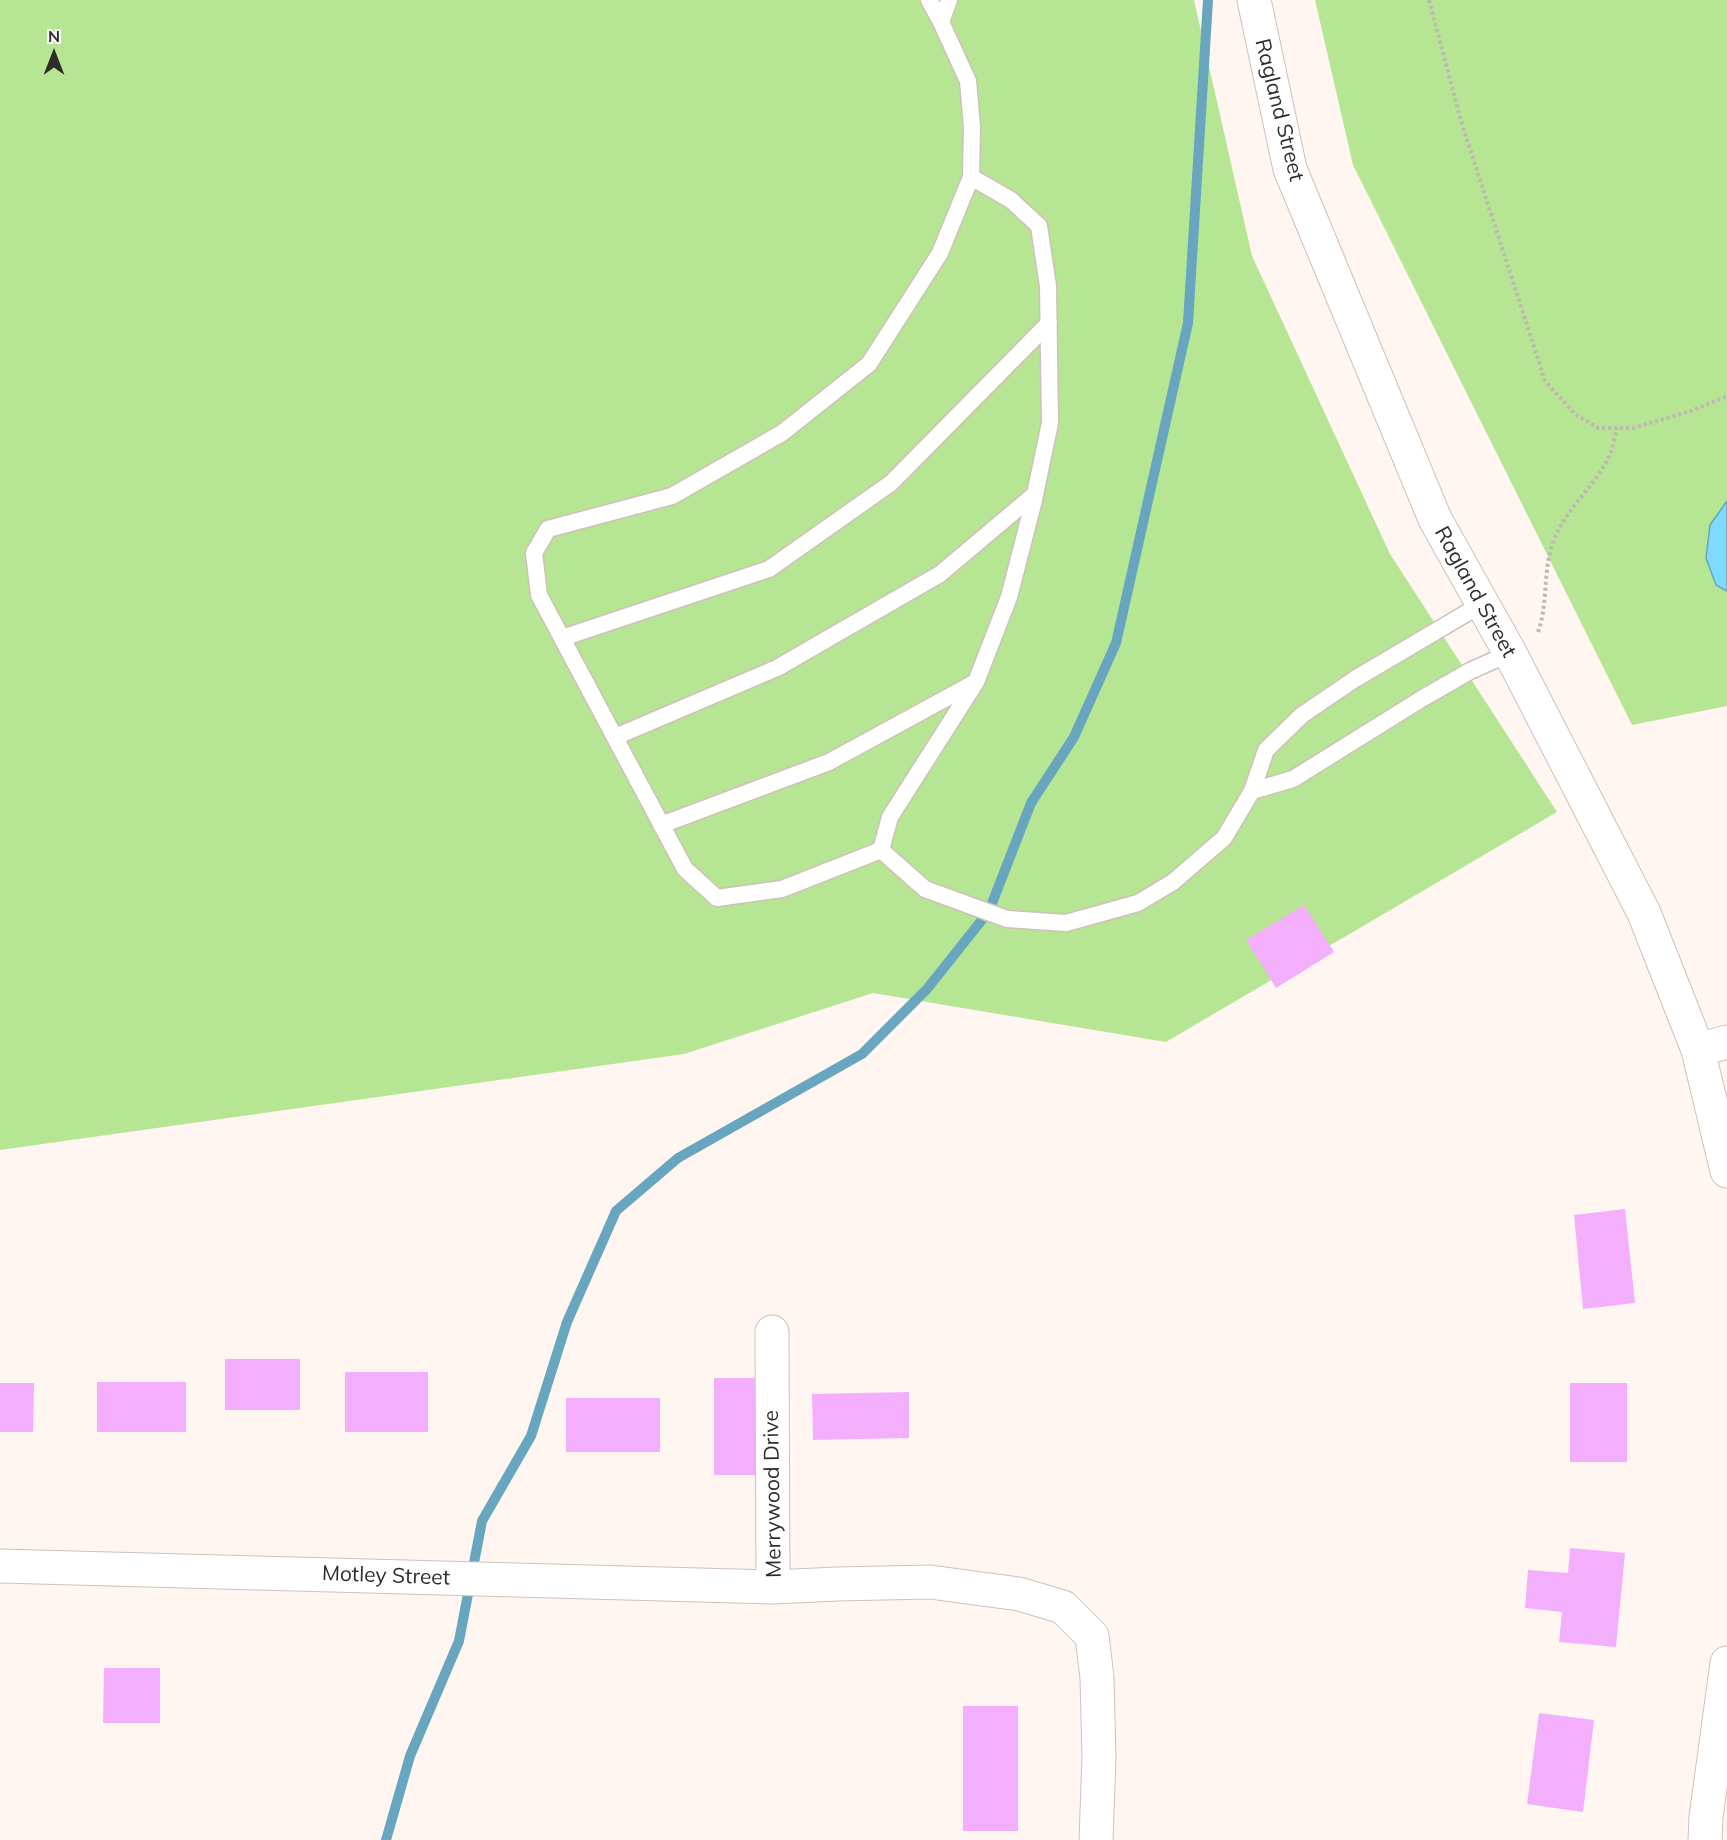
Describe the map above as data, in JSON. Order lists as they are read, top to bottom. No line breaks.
{"streets":{"street":["Ragland Street","Merrywood Drive","Motley Street"]},"crossings":[["Merrywood Drive","Motley Street"]],"north":"top"}
